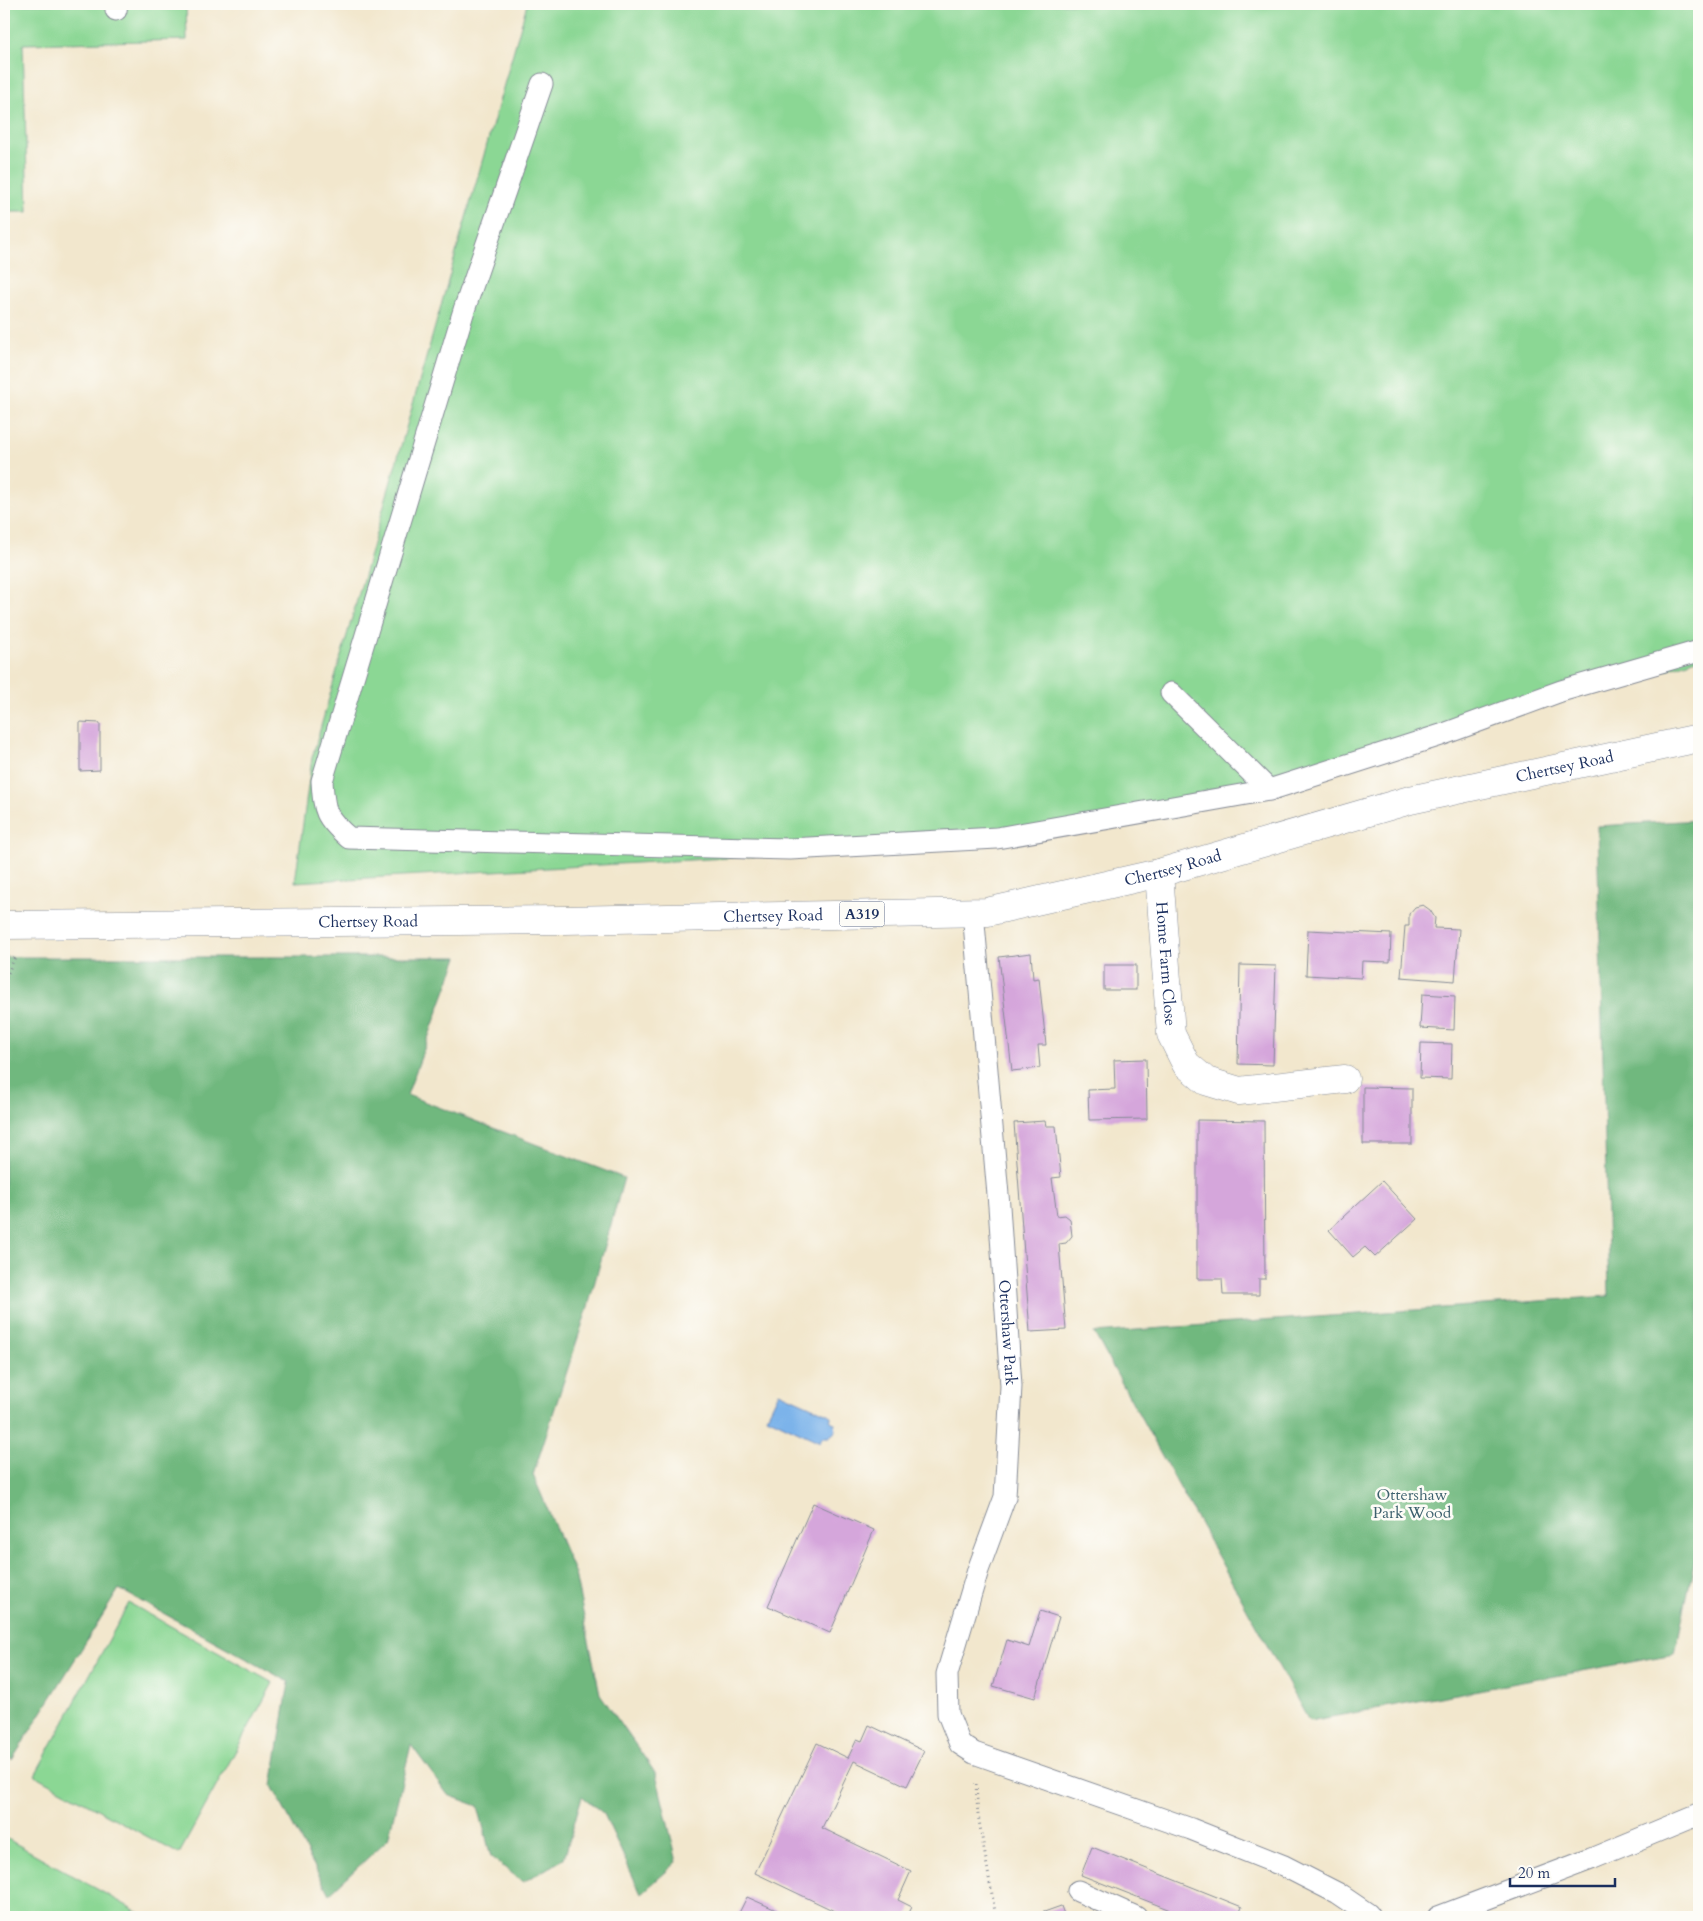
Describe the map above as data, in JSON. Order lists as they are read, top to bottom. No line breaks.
{"streets":{"main road":["Chertsey Road","A319","Home Farm Close"],"lane":["Ottershaw Park"]},"crossings":[["Chertsey Road","Home Farm Close"],["Chertsey Road","Ottershaw Park"]],"parks":["Ottershaw Park Wood"],"scale_bar":"20 m"}
